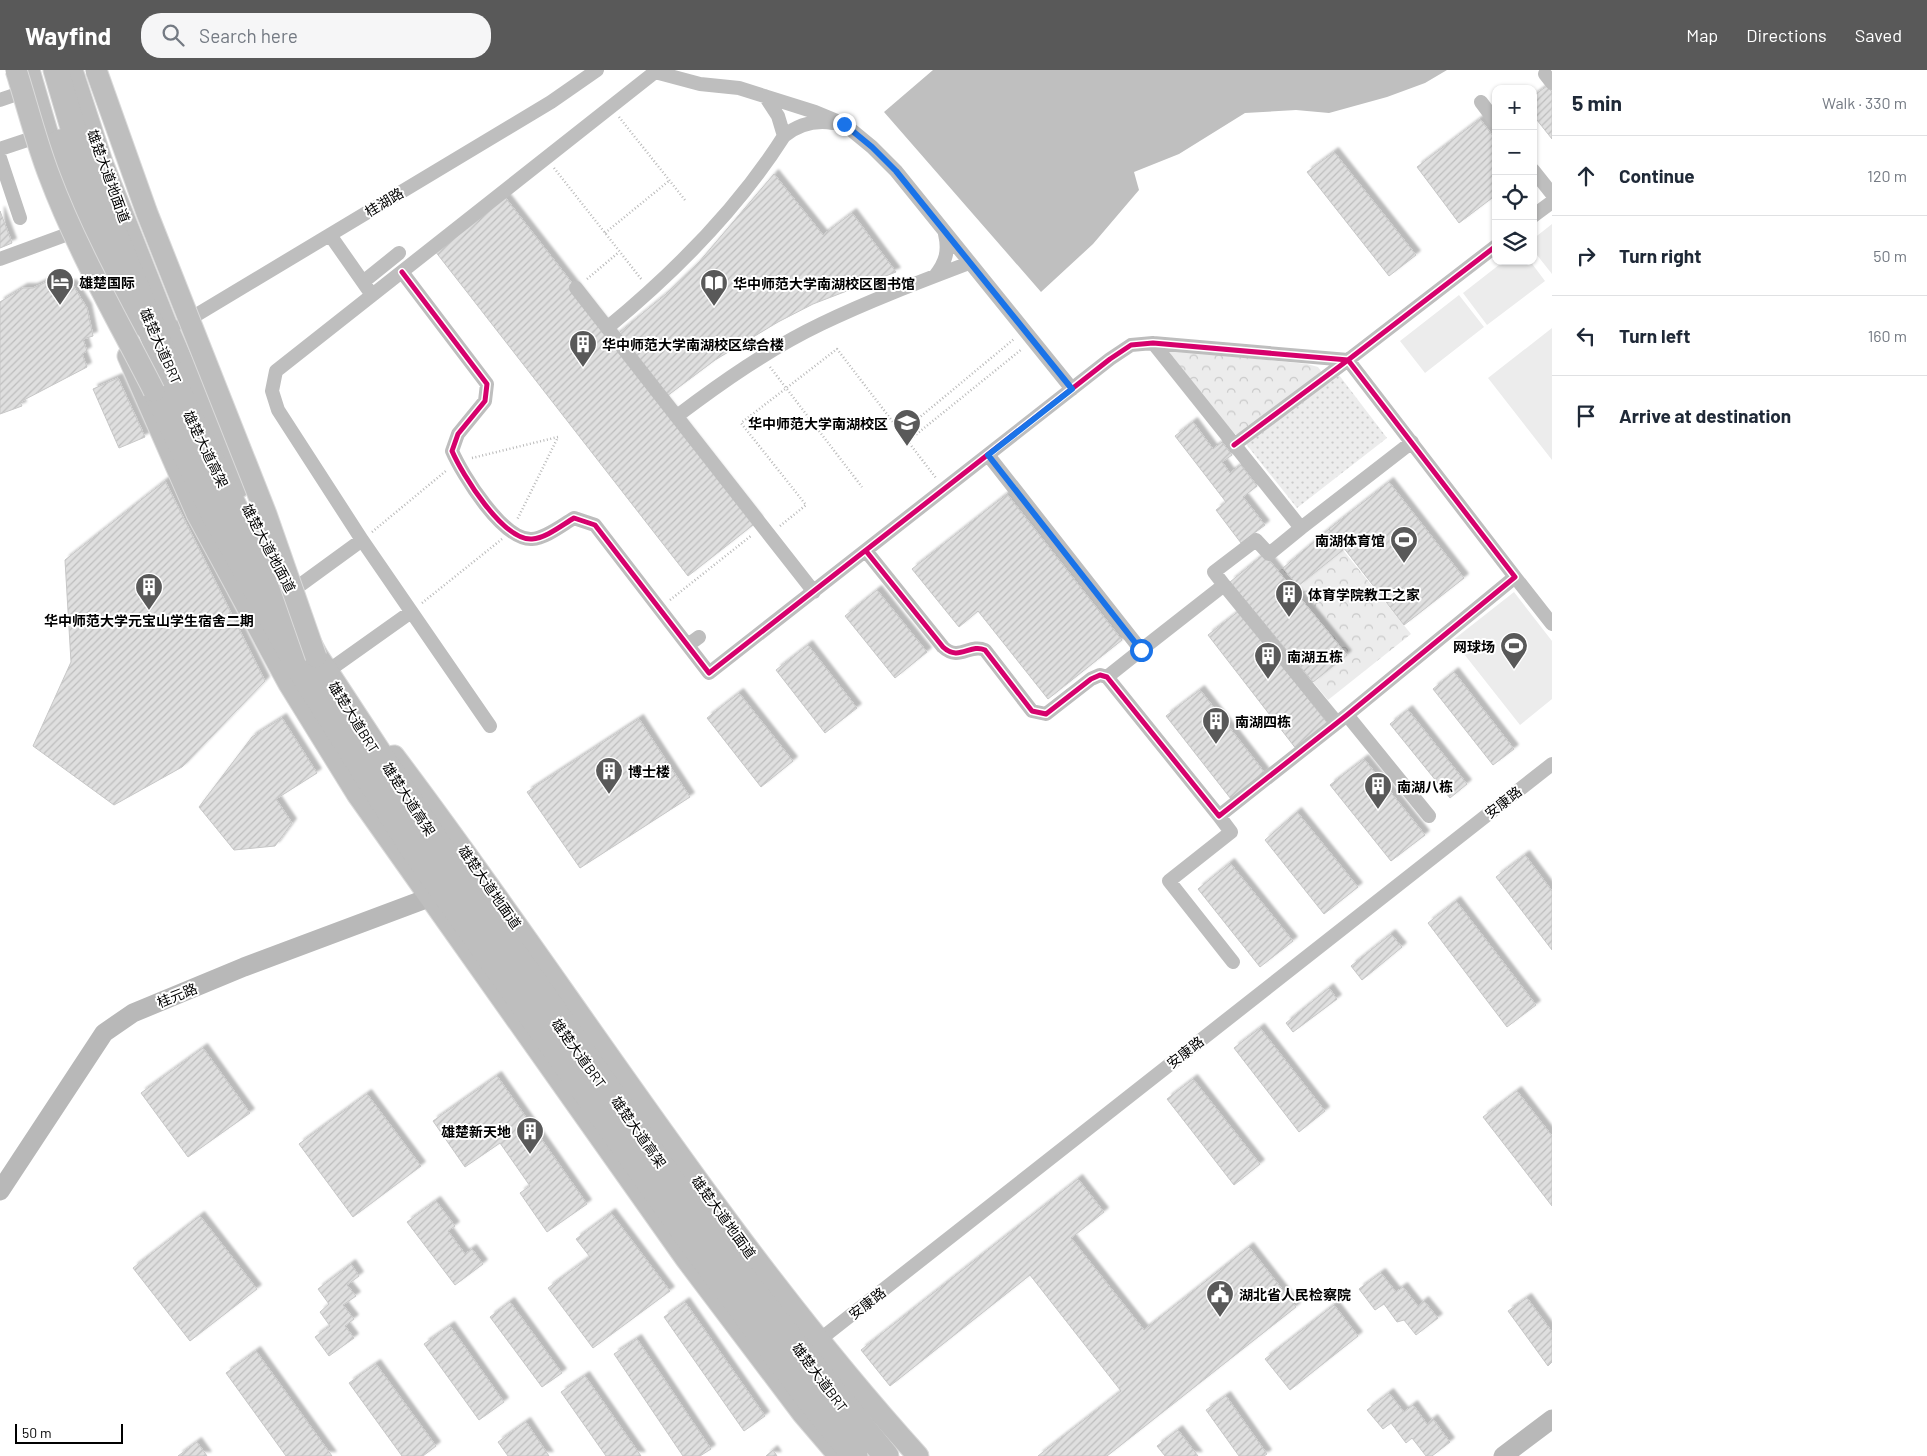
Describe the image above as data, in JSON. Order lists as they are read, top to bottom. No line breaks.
{"streets":{"highway":["雄楚大道高架"],"main road":["雄楚大道地面道"],"street":["桂湖路","安康路","桂元路"],"lane":["雄楚大道BRT"]},"crossings":[["雄楚大道地面道","桂湖路"],["雄楚大道地面道","雄楚大道高架"],["雄楚大道地面道","安康路"],["雄楚大道BRT","雄楚大道高架"]],"places":{"hotel":["雄楚国际"],"library":["华中师范大学南湖校区图书馆"],"building":["华中师范大学南湖校区综合楼","华中师范大学元宝山学生宿舍二期","体育学院教工之家","南湖五栋","南湖四栋","博士楼","南湖八栋","雄楚新天地"],"school or university":["华中师范大学南湖校区"],"sports":["南湖体育馆","网球场"],"public building":["湖北省人民检察院"]},"scale_bar":"50 m","page":{"header":"Wayfind","search":"Search here","nav":["Map","Directions","Saved"],"heading":["5 min","Walk · 330 m"],"map_buttons":["+","−"],"list":[["Continue","120 m"],["Turn right","50 m"],["Turn left","160 m"],"Arrive at destination"],"scale":"50 m"}}
